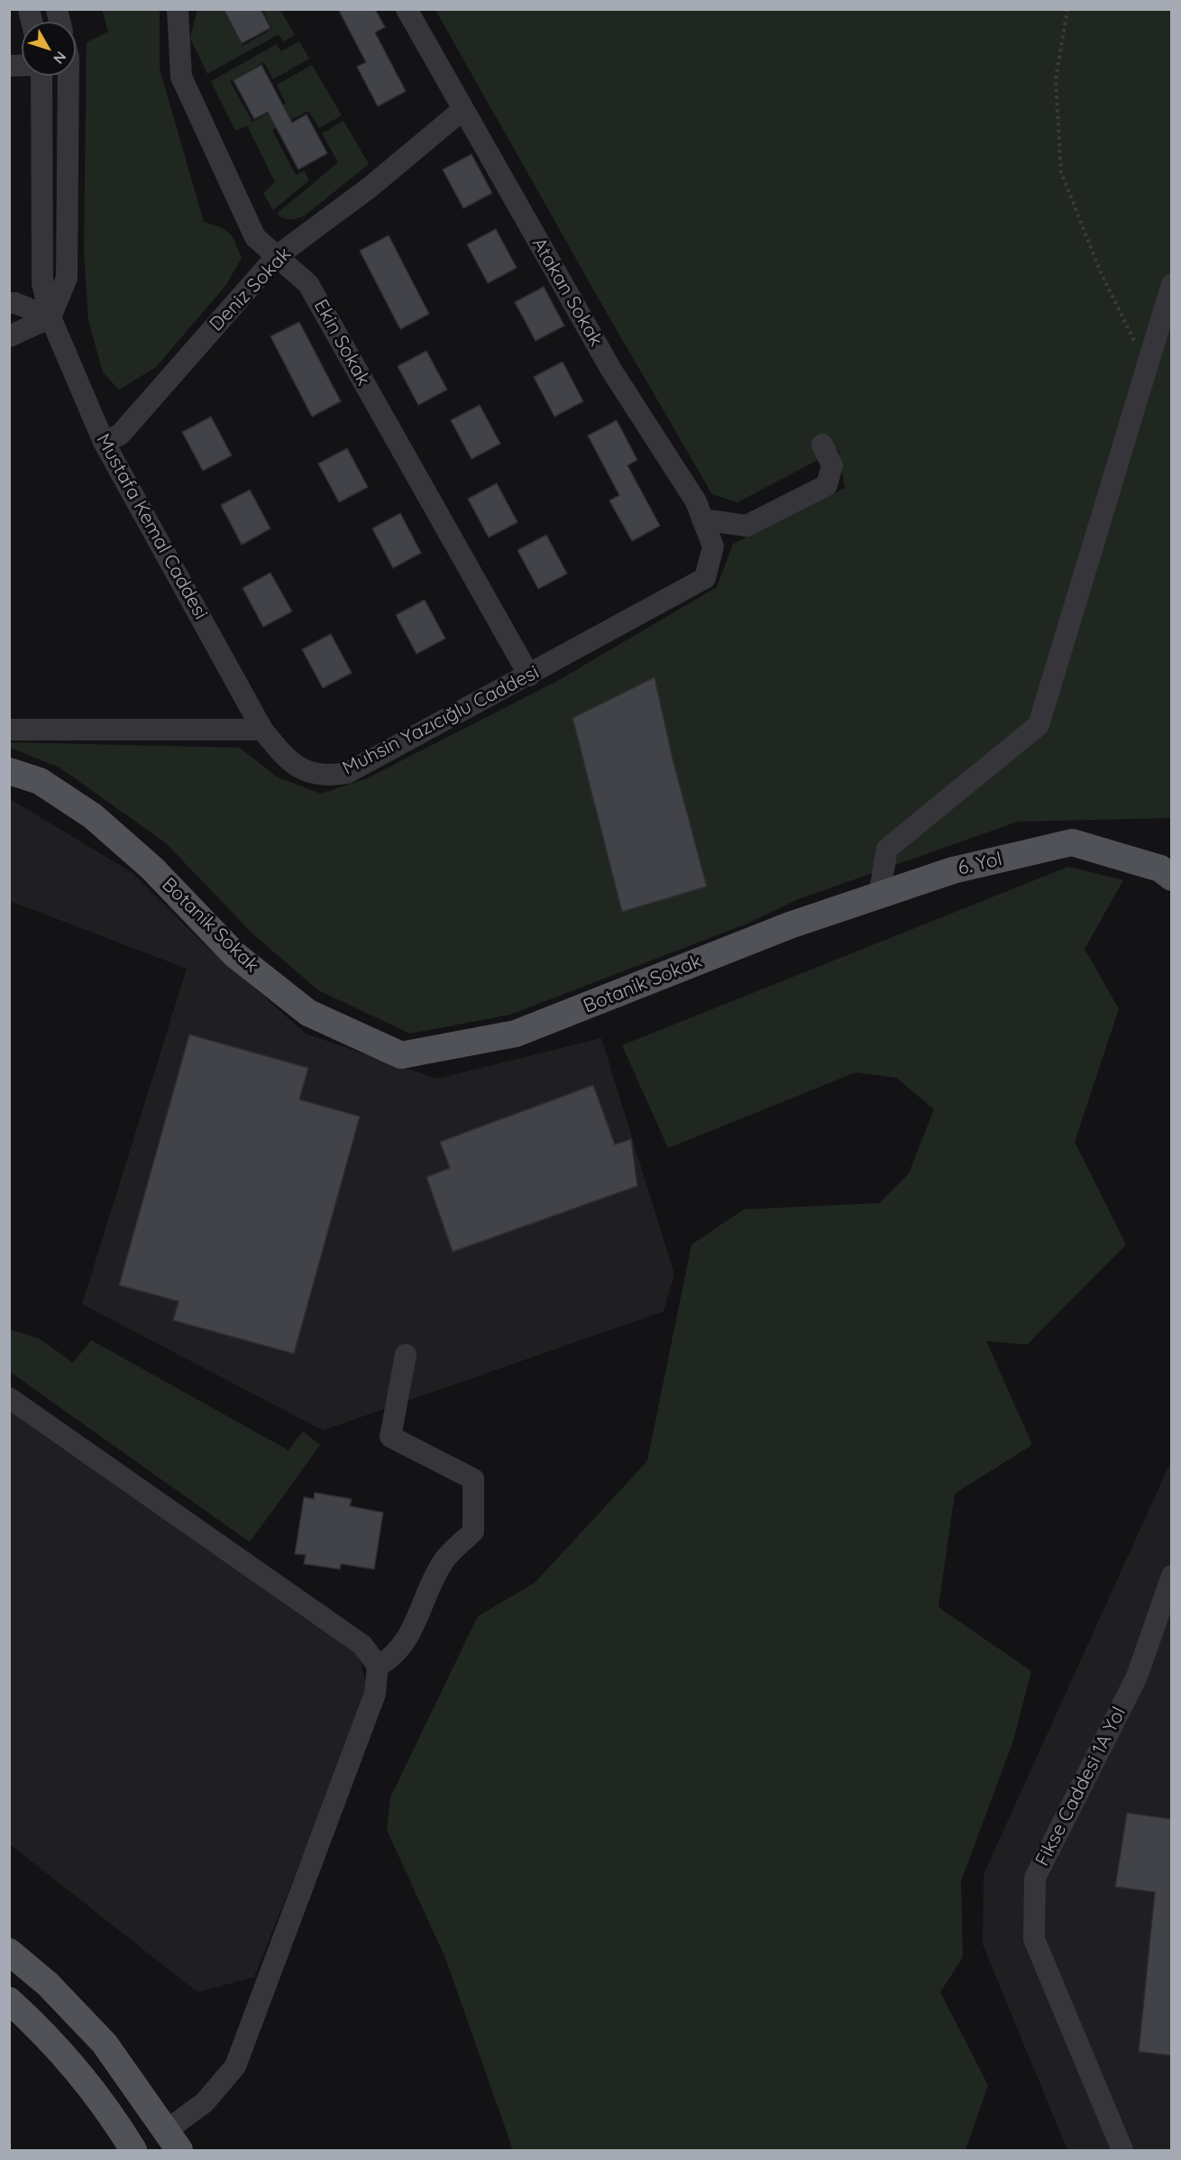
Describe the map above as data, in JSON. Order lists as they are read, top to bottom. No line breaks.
{"streets":{"main road":["6. Yol","Botanik Sokak"],"street":["Deniz Sokak","Atakan Sokak","Ekin Sokak","Mustafa Kemal Caddesi","Muhsin Yazıcığlu Caddesi","Fikse Caddesi 1A Yol"]},"crossings":[["Deniz Sokak","Atakan Sokak"],["Deniz Sokak","Ekin Sokak"],["Deniz Sokak","Mustafa Kemal Caddesi"],["Atakan Sokak","Muhsin Yazıcığlu Caddesi"],["Ekin Sokak","Muhsin Yazıcığlu Caddesi"],["Mustafa Kemal Caddesi","Muhsin Yazıcığlu Caddesi"],["6. Yol","Botanik Sokak"]],"north":"bottom right"}
